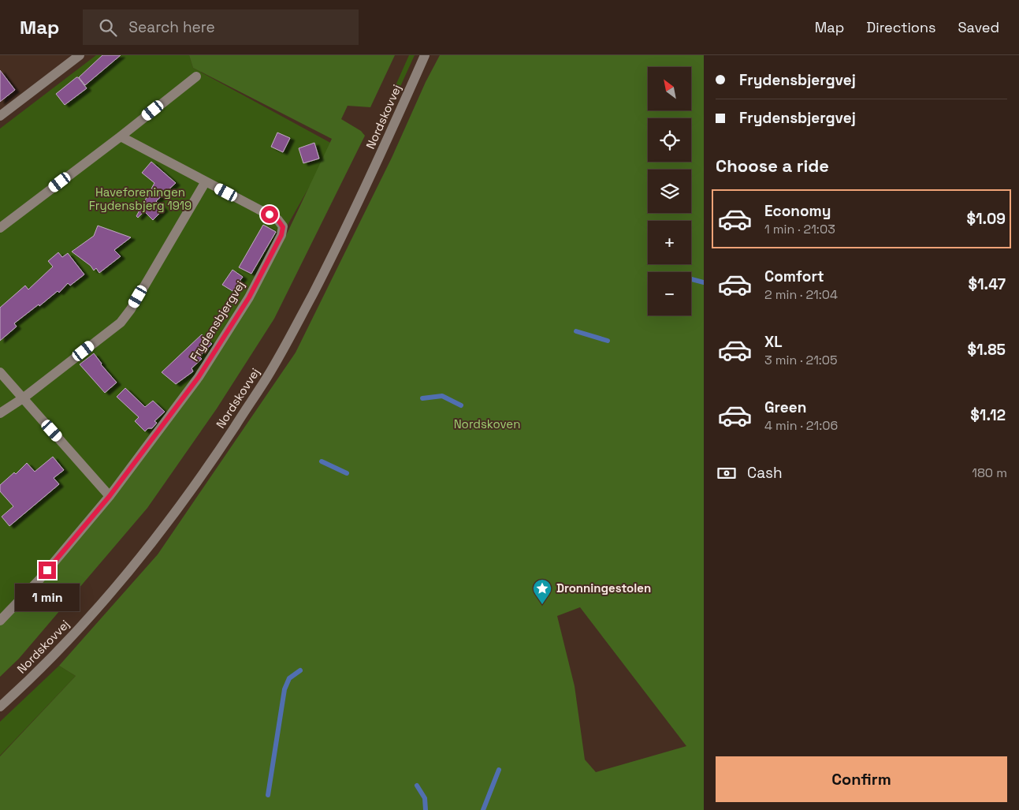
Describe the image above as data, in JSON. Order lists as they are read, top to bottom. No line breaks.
{"streets":{"street":["Nordskovvej","Frydensbjergvej"]},"parks":["Haveforeningen Frydensbjerg 1919","Nordskoven"],"places":{"place":["Dronningestolen"]},"north":"top left","page":{"header":"Map","search":"Search here","nav":["Map","Directions","Saved"],"banner":["Frydensbjergvej","Frydensbjergvej"],"map_buttons":["+","−"],"heading":"Choose a ride","list":[{"name":"Economy","note":"1 min · 21:03","value":"$1.09"},{"name":"Comfort","note":"2 min · 21:04","value":"$1.47"},{"name":"XL","note":"3 min · 21:05","value":"$1.85"},{"name":"Green","note":"4 min · 21:06","value":"$1.12"}],"pay":["Cash","180 m"],"bubble":"1 min","buttons":"Confirm"}}
